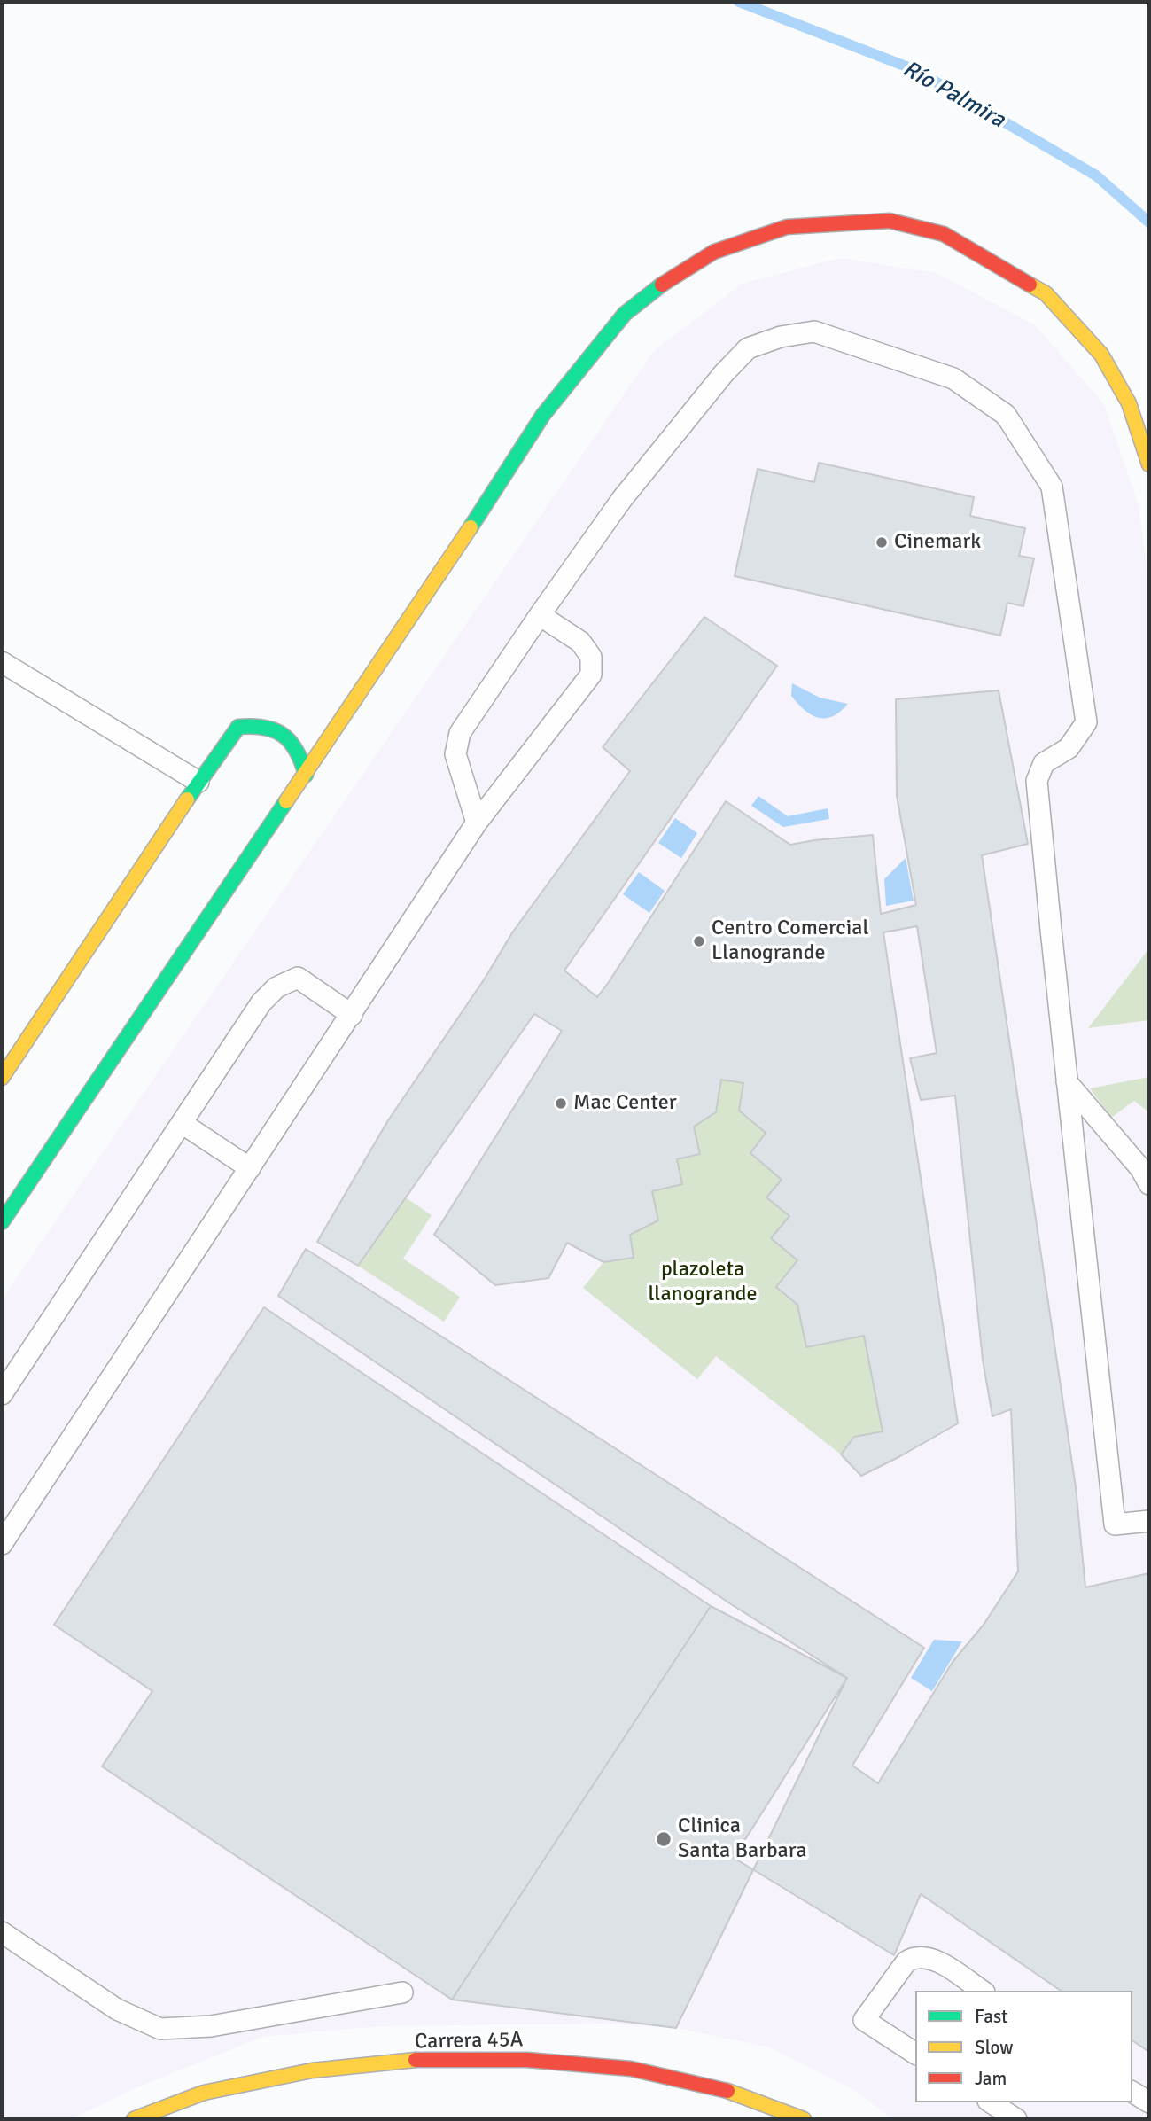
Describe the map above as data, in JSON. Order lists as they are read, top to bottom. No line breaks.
{"streets":{"street":["Carrera 45A"]},"water":["Río Palmira"],"parks":["plazoleta llanogrande"],"places":["Cinemark","Centro Comercial Llanogrande","Mac Center","Clinica Santa Barbara"],"legend":["Fast","Slow","Jam"]}
